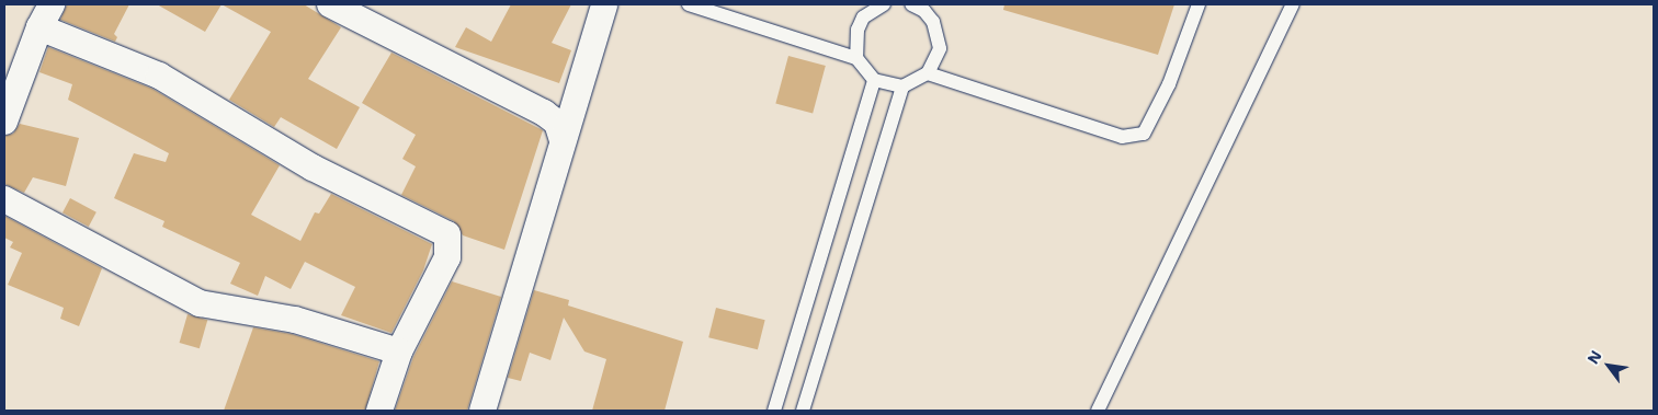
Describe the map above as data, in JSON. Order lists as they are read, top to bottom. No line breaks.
{"north":"top left"}
